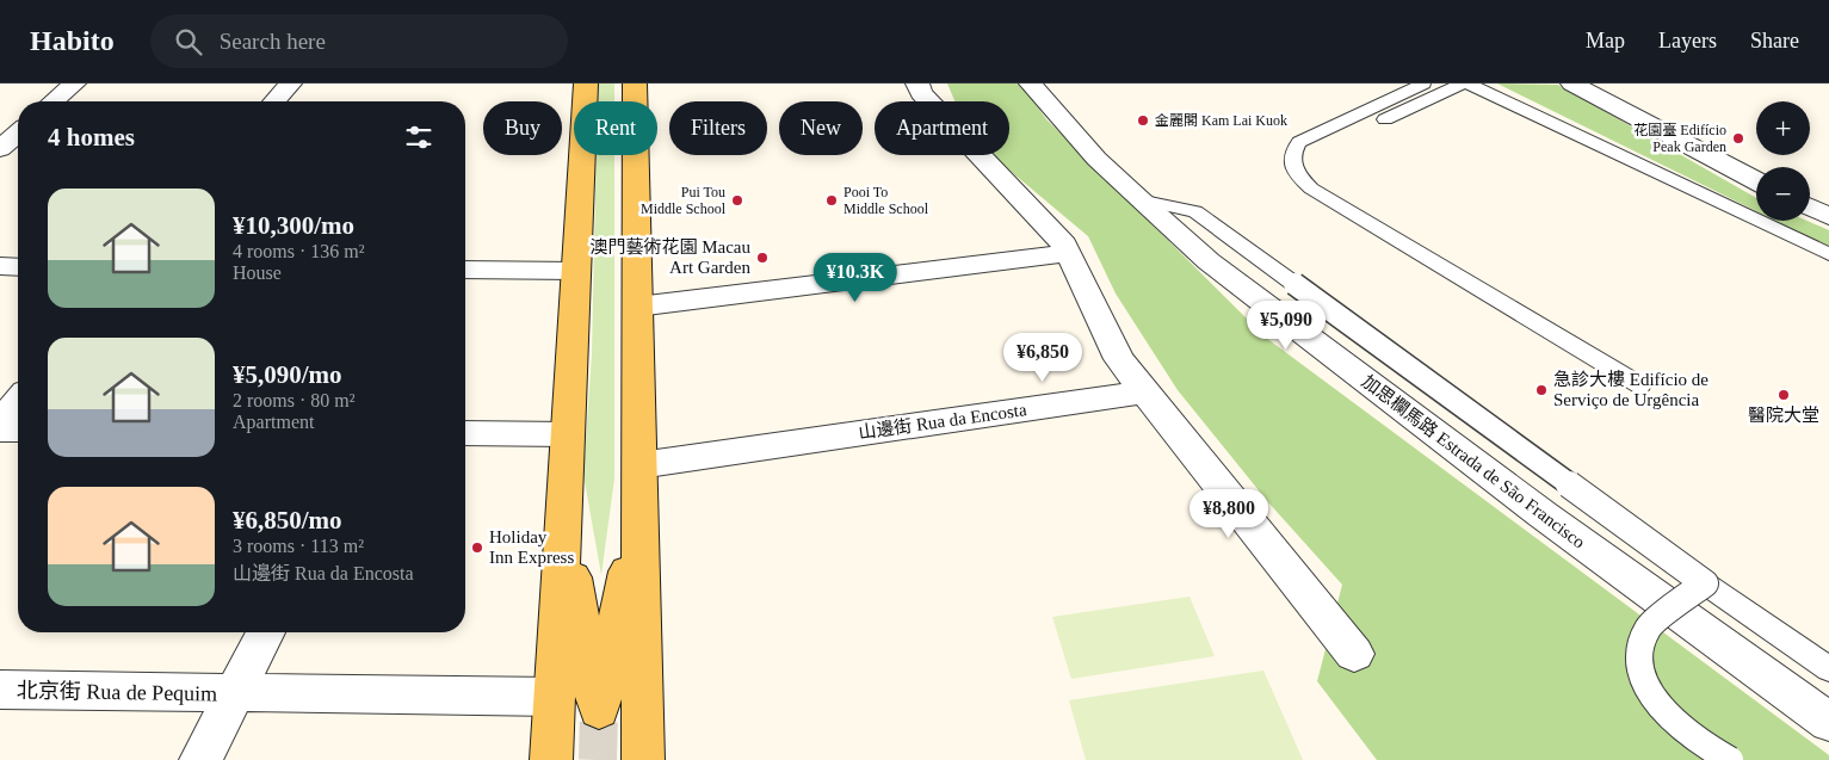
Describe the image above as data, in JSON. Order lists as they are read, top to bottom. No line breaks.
{"streets":{"street":["山邊街 Rua da Encosta","加思欄馬路 Estrada de São Francisco","北京街 Rua de Pequim"]},"places":["金麗閣 Kam Lai Kuok","花園臺 Edifício Peak Garden","Pui Tou Middle School","Pooi To Middle School","澳門藝術花園 Macau Art Garden","急診大樓 Edifício de Serviço de Urgência","醫院大堂","Holiday Inn Express"],"page":{"header":"Habito","search":"Search here","nav":["Map","Layers","Share"],"map_buttons":["+","−"],"chip":["Buy","Rent","Filters","New","Apartment"],"heading":"4 homes","list":[{"name":"¥10,300/mo","note":"4 rooms · 136 m² · House"},{"name":"¥5,090/mo","note":"2 rooms · 80 m² · Apartment"},{"name":"¥6,850/mo","note":"3 rooms · 113 m² · 山邊街 Rua da Encosta"}],"price":["¥10.3K","¥5,090","¥6,850","¥8,800"]}}
